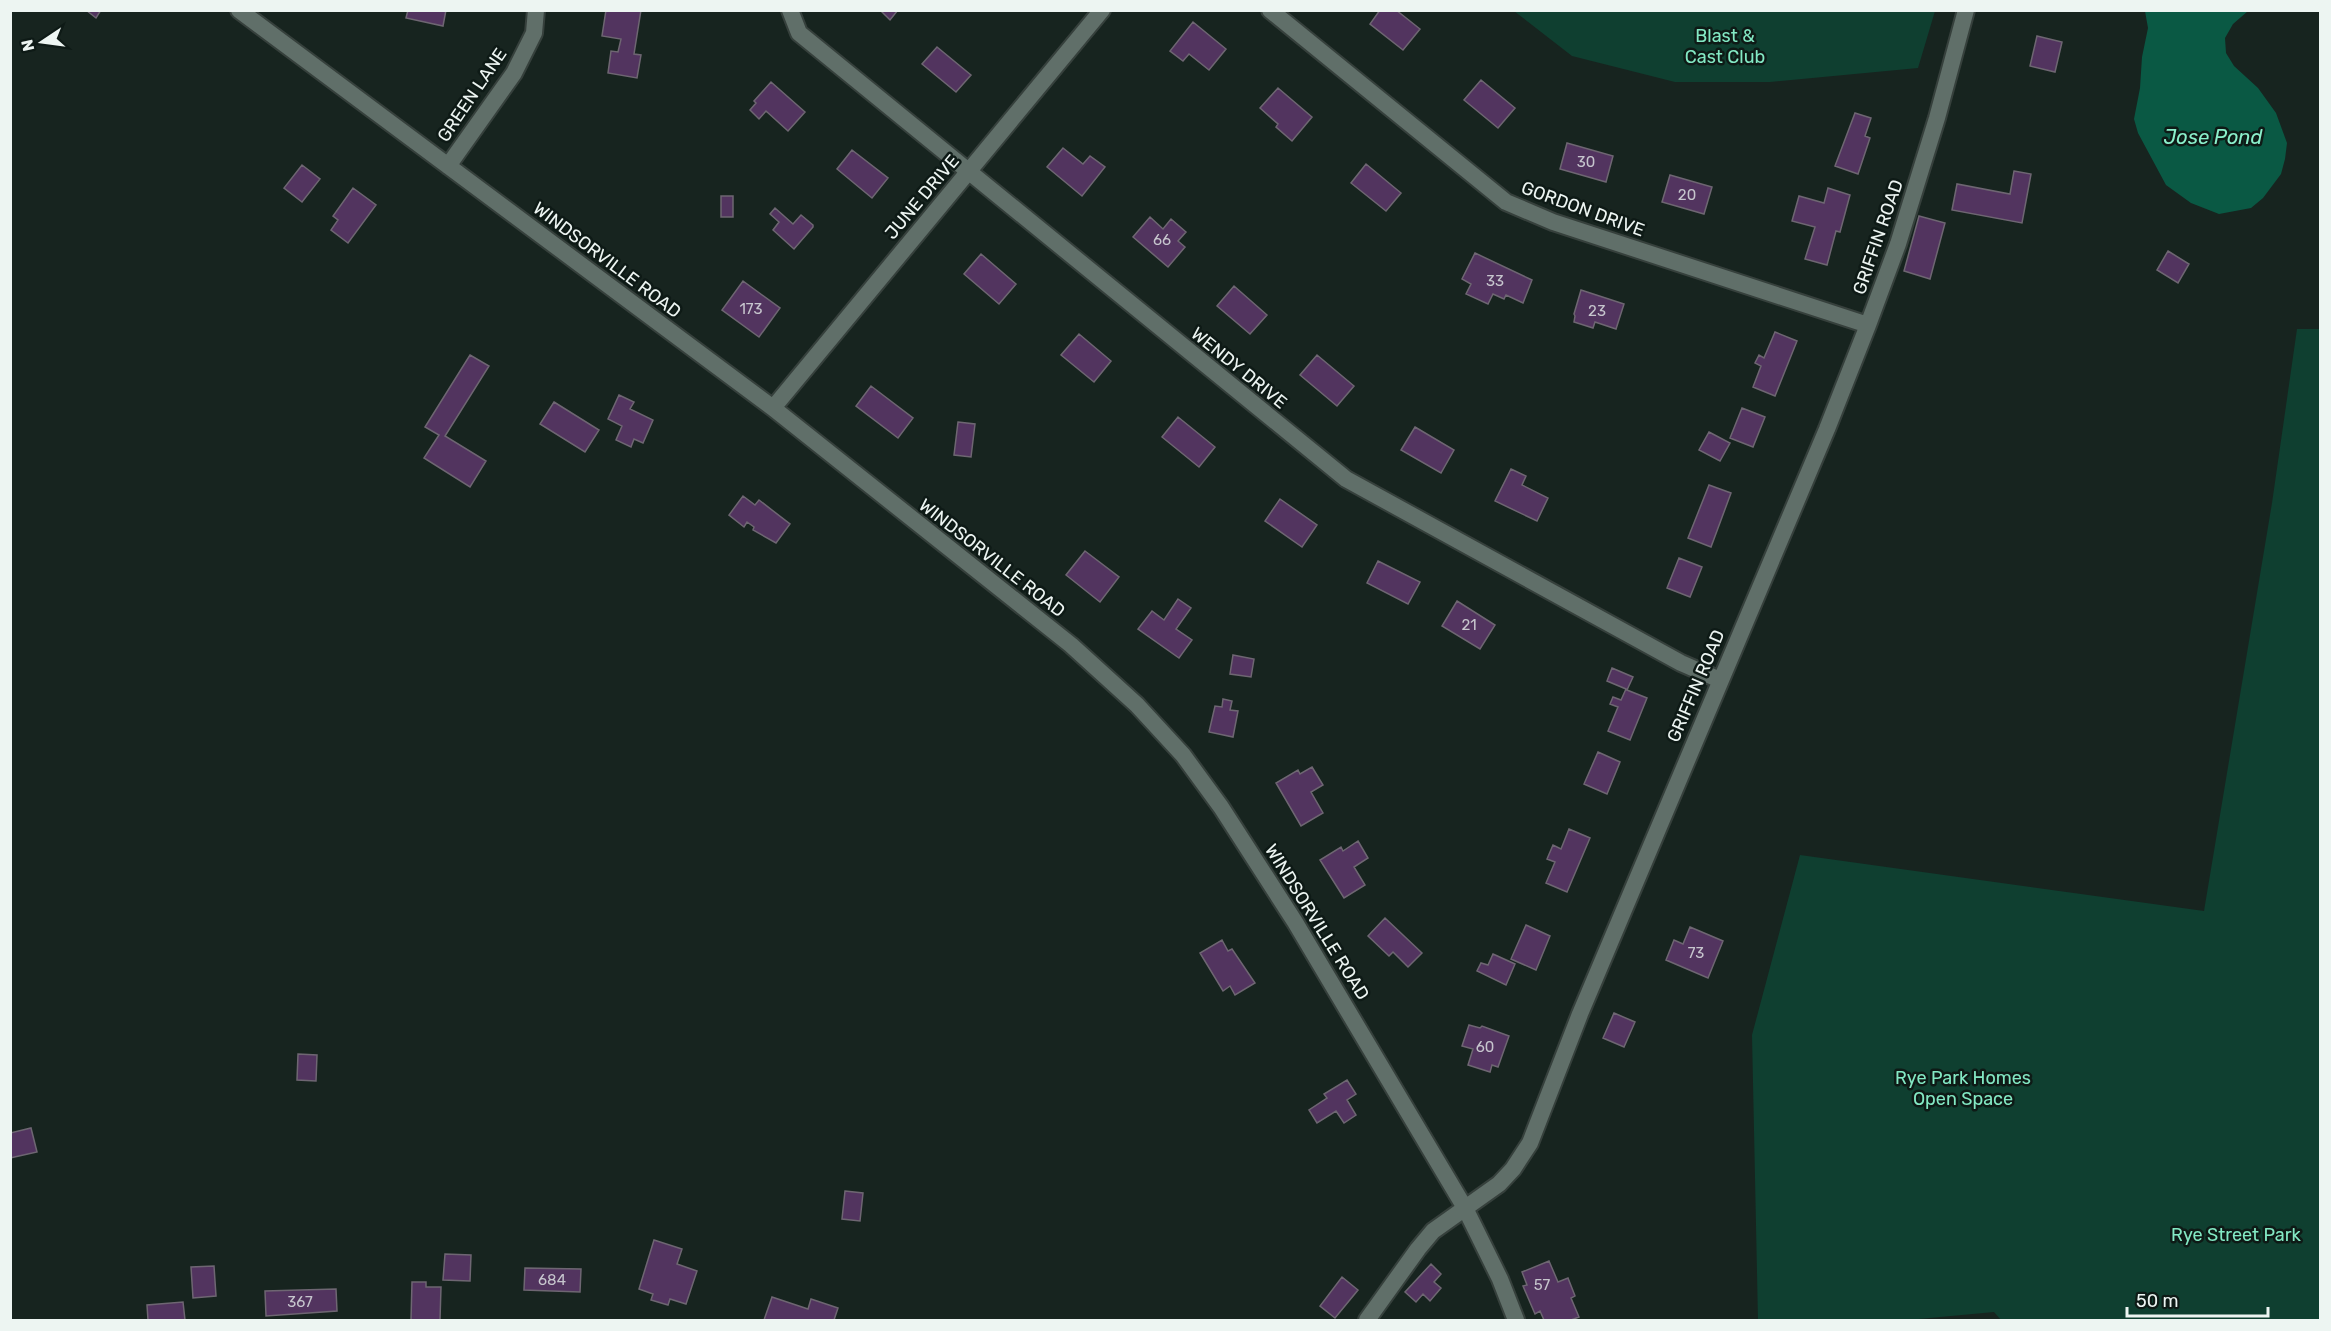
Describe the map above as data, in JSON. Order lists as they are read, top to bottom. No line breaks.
{"streets":{"street":["GREEN LANE","JUNE DRIVE","GORDON DRIVE","GRIFFIN ROAD","WINDSORVILLE ROAD","WENDY DRIVE"]},"crossings":[["GREEN LANE","WINDSORVILLE ROAD"],["JUNE DRIVE","WINDSORVILLE ROAD"],["JUNE DRIVE","WENDY DRIVE"],["GORDON DRIVE","GRIFFIN ROAD"],["GRIFFIN ROAD","WINDSORVILLE ROAD"],["GRIFFIN ROAD","WENDY DRIVE"]],"water":["Jose Pond"],"parks":["Blast & Cast Club","Rye Park Homes Open Space","Rye Street Park"],"house_numbers":["30","20","66","33","173","23","21","73","60","684","57","367"],"scale_bar":"50 m","north":"left"}
